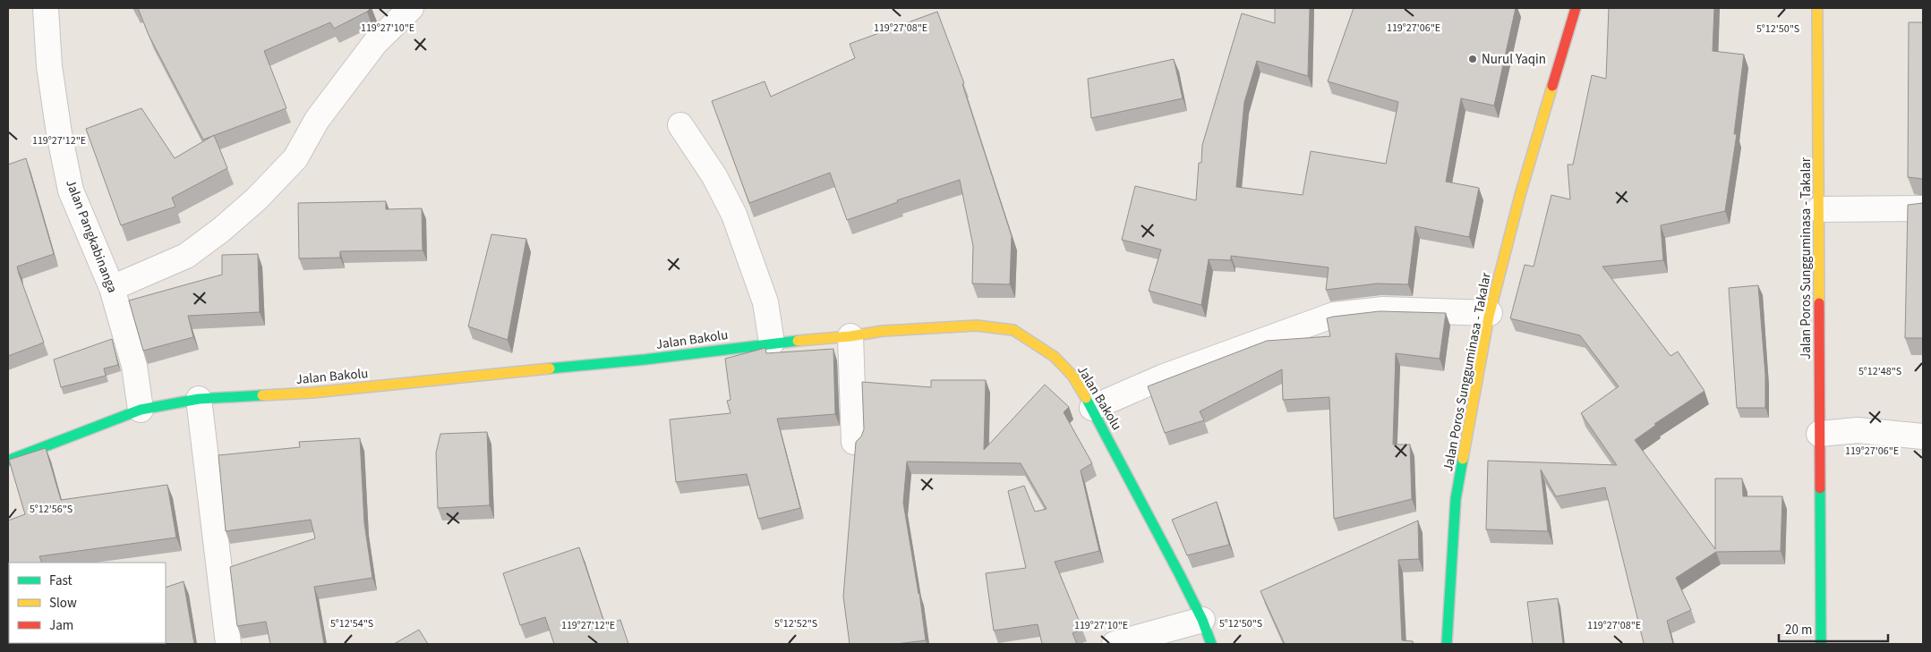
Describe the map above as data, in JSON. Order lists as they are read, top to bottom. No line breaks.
{"streets":{"main road":["Jalan Poros Sungguminasa - Takalar","Jalan Bakolu"],"street":["Jalan Pangkabinanga"]},"crossings":[["Jalan Pangkabinanga","Jalan Bakolu"]],"places":["Nurul Yaqin"],"legend":["Fast","Slow","Jam"],"scale_bar":"20 m","coordinates":["119°27'10\"E","119°27'08\"E","119°27'06\"E","5°12'50\"S","119°27'12\"E","5°12'48\"S","5°12'56\"S","5°12'54\"S","5°12'52\"S"]}
